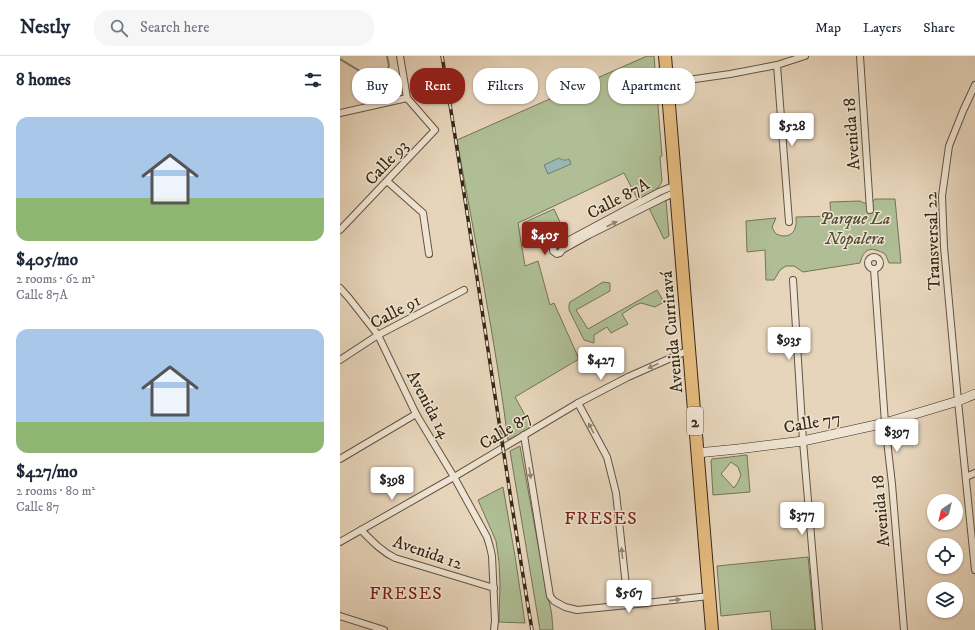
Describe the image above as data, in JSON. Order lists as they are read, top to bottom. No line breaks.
{"streets":{"highway":["Avenida Curriravá","2"],"street":["Avenida 18","Calle 93","Calle 87A","Transversal 22","Calle 91","Avenida 14","Calle 77","Calle 87","Avenida 12"]},"crossings":[["Avenida 18","Calle 77"],["Calle 87A","Avenida Curriravá"],["Transversal 22","Calle 77"],["Calle 91","Avenida 14"],["Avenida Curriravá","Calle 77"],["Avenida Curriravá","Calle 87"],["Avenida 14","Calle 87"],["Avenida 14","Avenida 12"],["Calle 87","Avenida 12"]],"districts":["FRESES","FRESES"],"parks":["Parque La Nopalera"],"north":"bottom left","page":{"header":"Nestly","search":"Search here","nav":["Map","Layers","Share"],"heading":"8 homes","chip":["Buy","Rent","Filters","New","Apartment"],"list":[{"name":"$405/mo","note":"2 rooms · 62 m² · Calle 87A"},{"name":"$427/mo","note":"2 rooms · 80 m² · Calle 87"}],"price":["$528","$405","$935","$427","$397","$398","$377","$567"]}}
